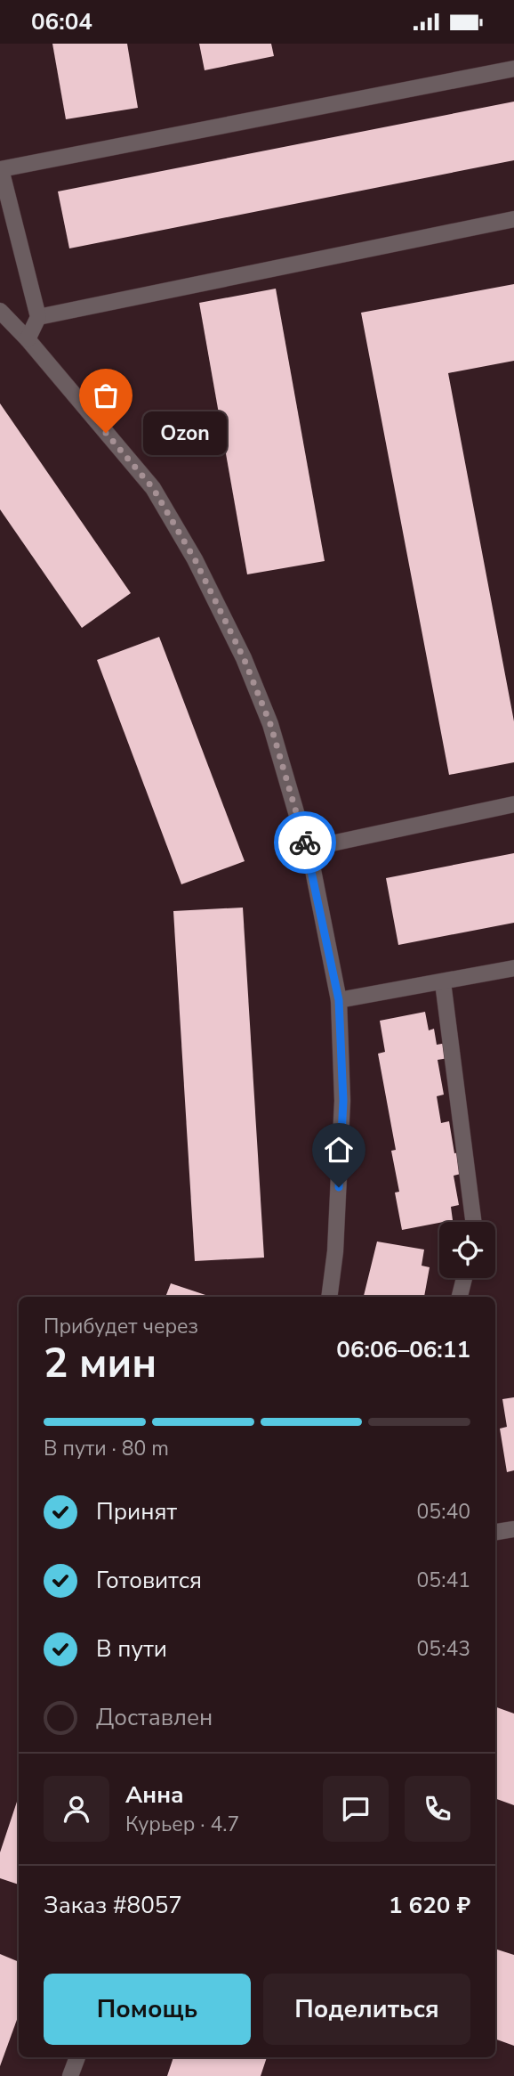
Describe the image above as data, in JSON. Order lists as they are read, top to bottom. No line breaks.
{"places":["Ozon"],"page":{"status":"06:04","bubble":"Ozon","heading":["2 мин","Прибудет через","06:06–06:11"],"panel":["Анна","Курьер · 4.7","Заказ #8057","1 620 ₽"],"bar":"В пути · 80 m","list":[["Принят","05:40"],["Готовится","05:41"],["В пути","05:43"],"Доставлен"],"buttons":["Помощь","Поделиться"]}}
